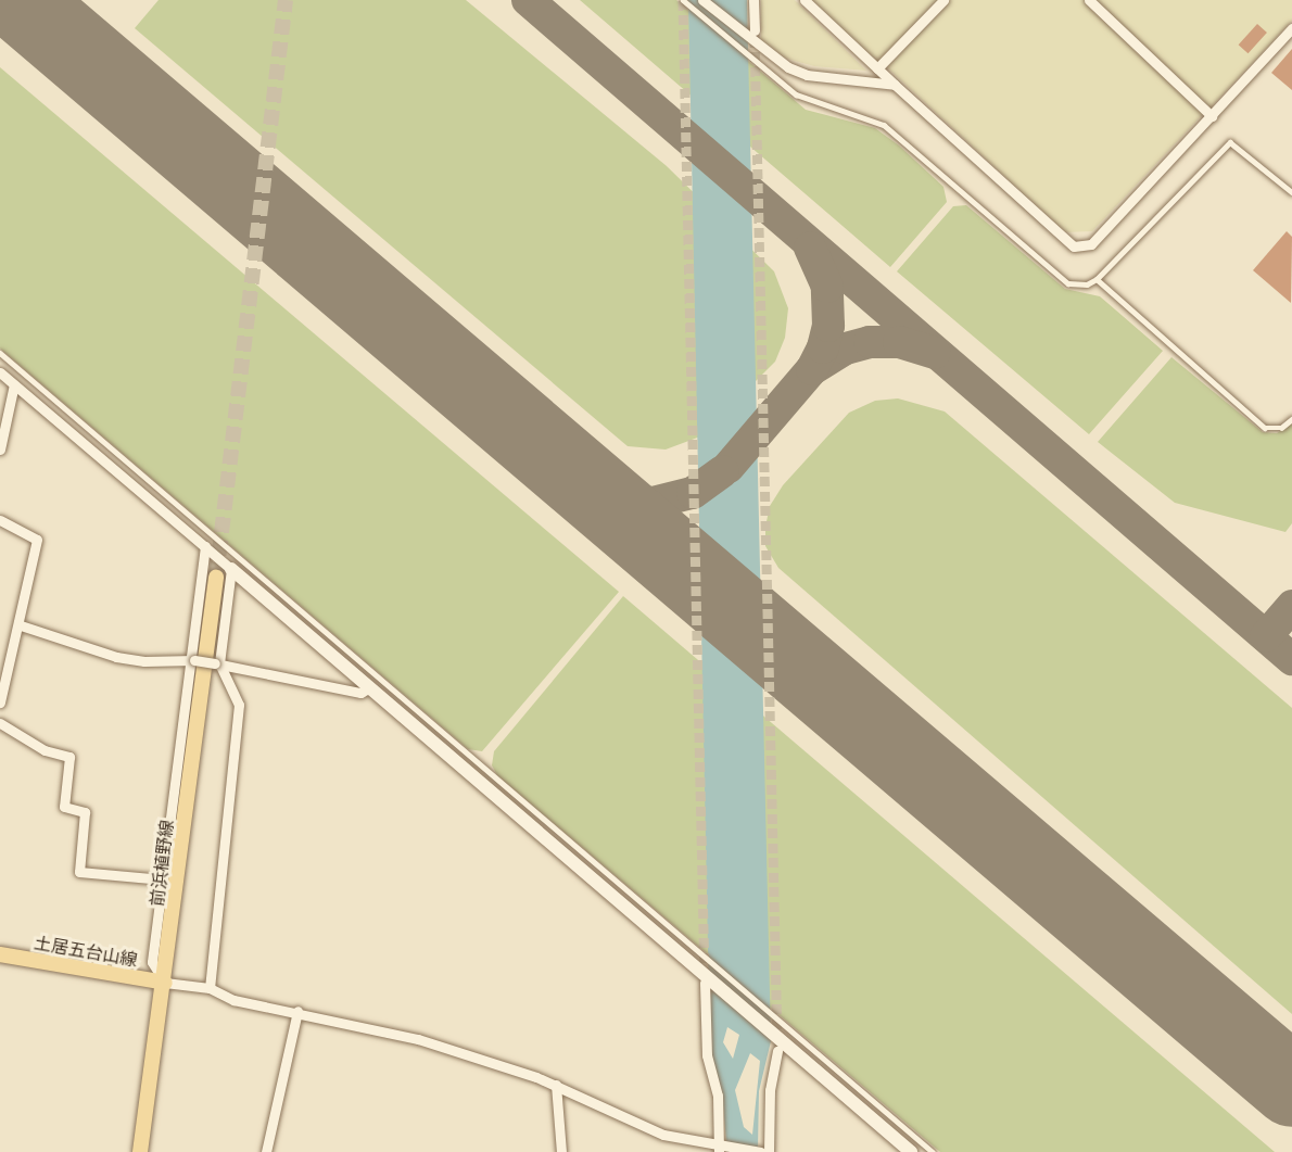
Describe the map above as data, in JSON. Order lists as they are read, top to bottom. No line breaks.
{"streets":{"main road":["前浜植野線","土居五台山線"]},"crossings":[["前浜植野線","土居五台山線"]]}
